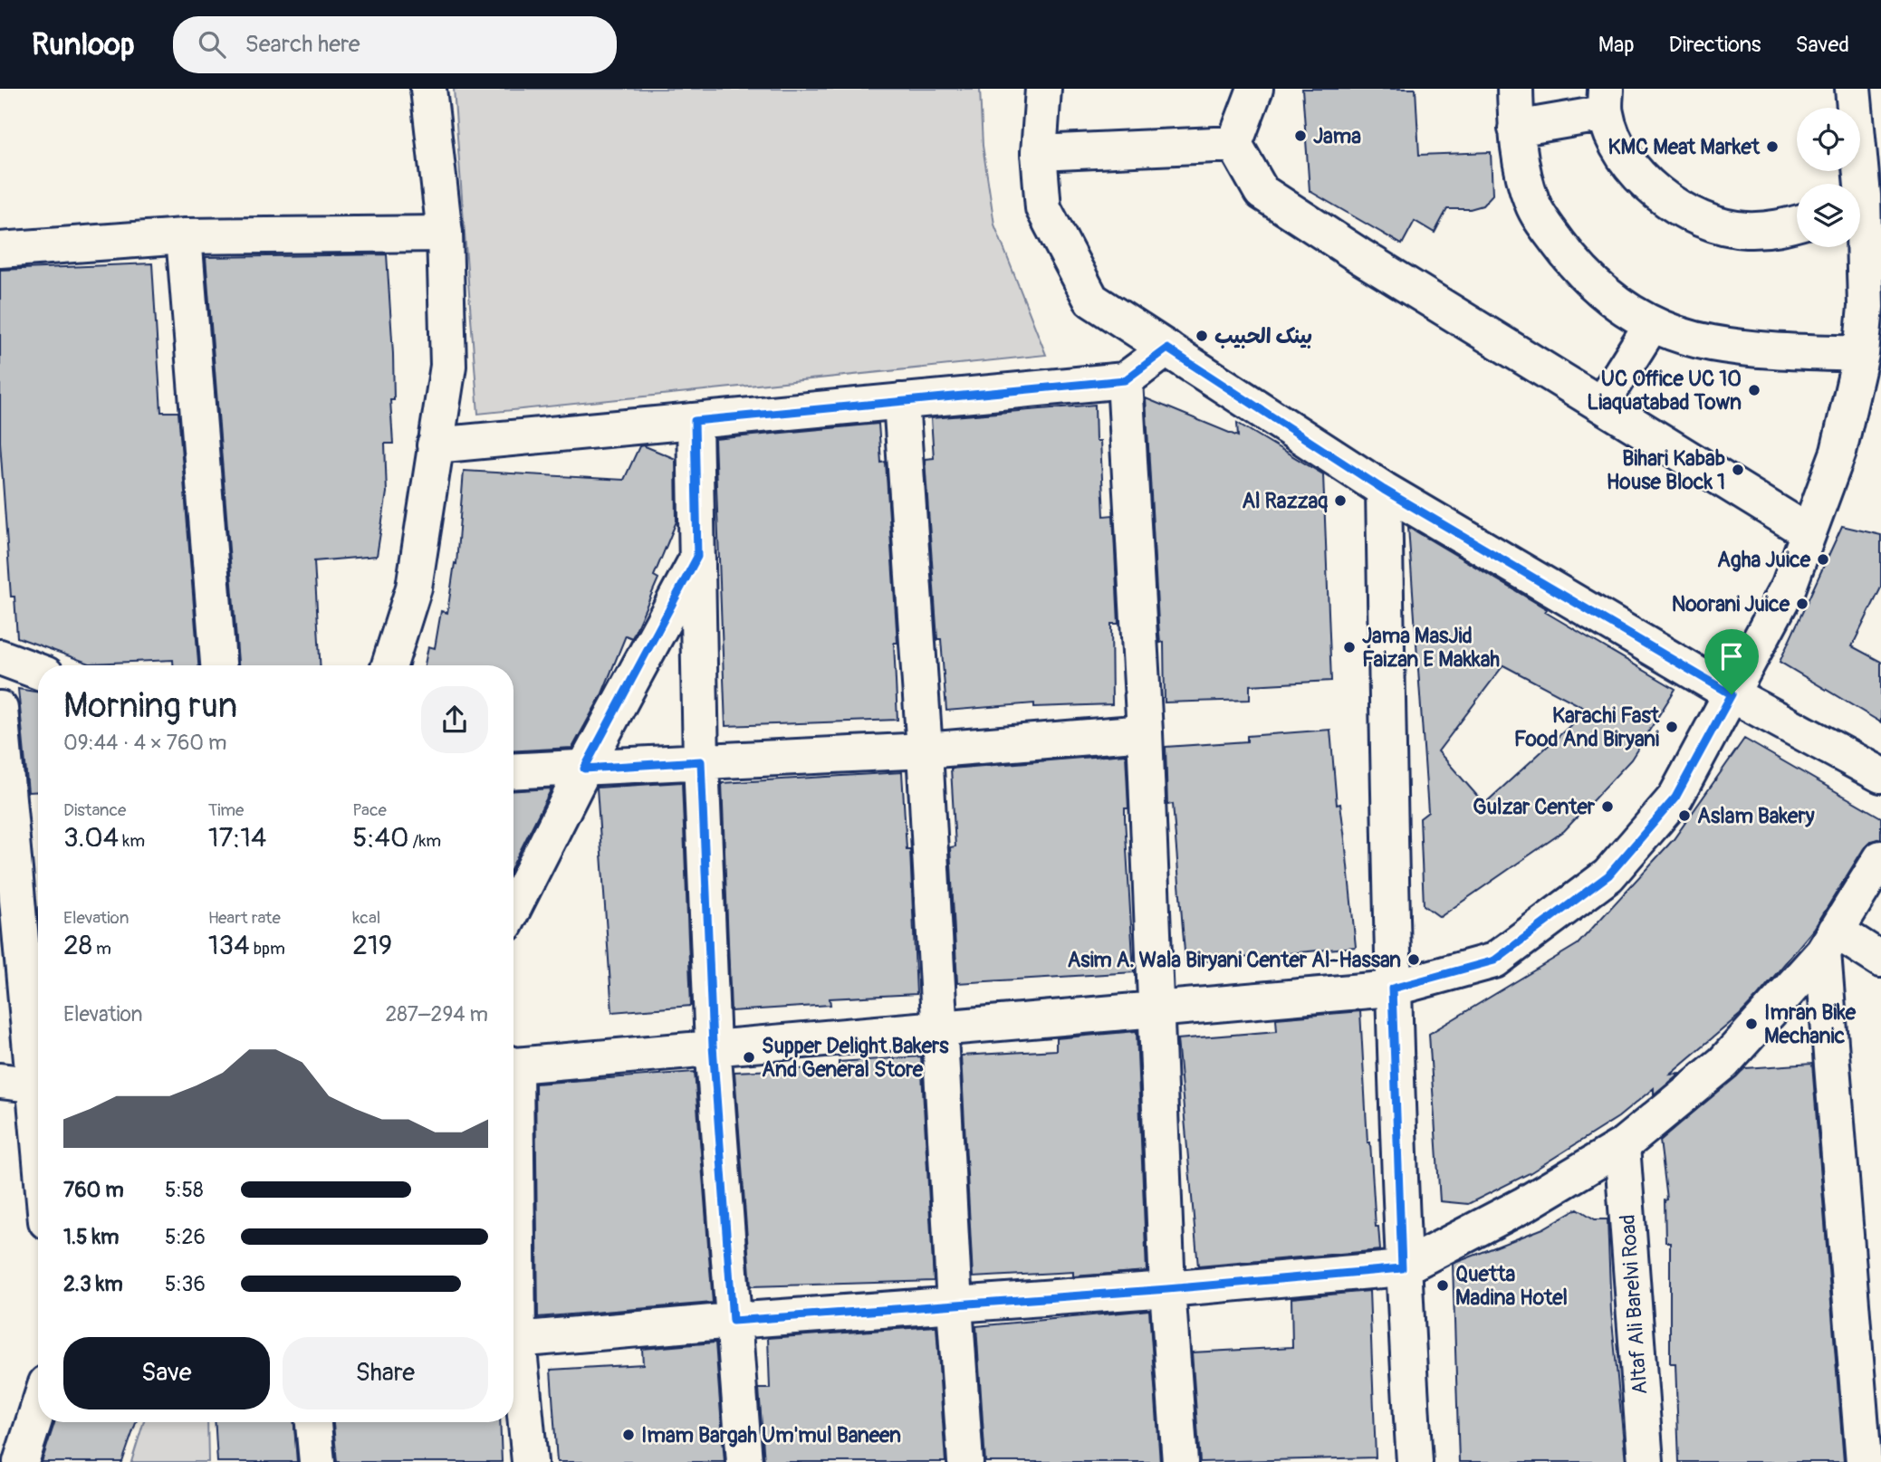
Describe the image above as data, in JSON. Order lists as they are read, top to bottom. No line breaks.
{"streets":{"street":["Altaf Ali Barelvi Road"]},"places":["Jama","KMC Meat Market","بينک الحبيب","UC Office UC 10 Liaquatabad Town","Bihari Kabab House Block 1","Al Razzaq","Agha Juice","Noorani Juice","Jama MasJid Faizan E Makkah","Karachi Fast Food And Biryani","Gulzar Center","Aslam Bakery","Asim A. Wala Biryani Center Al-Hassan","Imran Bike Mechanic","Supper Delight Bakers And General Store","Quetta Madina Hotel","Imam Bargah Um'mul Baneen"],"page":{"header":"Runloop","search":"Search here","nav":["Map","Directions","Saved"],"heading":["Morning run","09:44 · 4 × 760 m"],"stats":[["Distance","3.04 km"],["Time","17:14"],["Pace","5:40 /km"],["Elevation","28 m"],["Heart rate","134 bpm"],["kcal","219"]],"chart":["Elevation","287–294 m"],"list":[{"name":"760 m","note":"5:58"},{"name":"1.5 km","note":"5:26"},{"name":"2.3 km","note":"5:36"}],"buttons":["Save","Share"]}}
